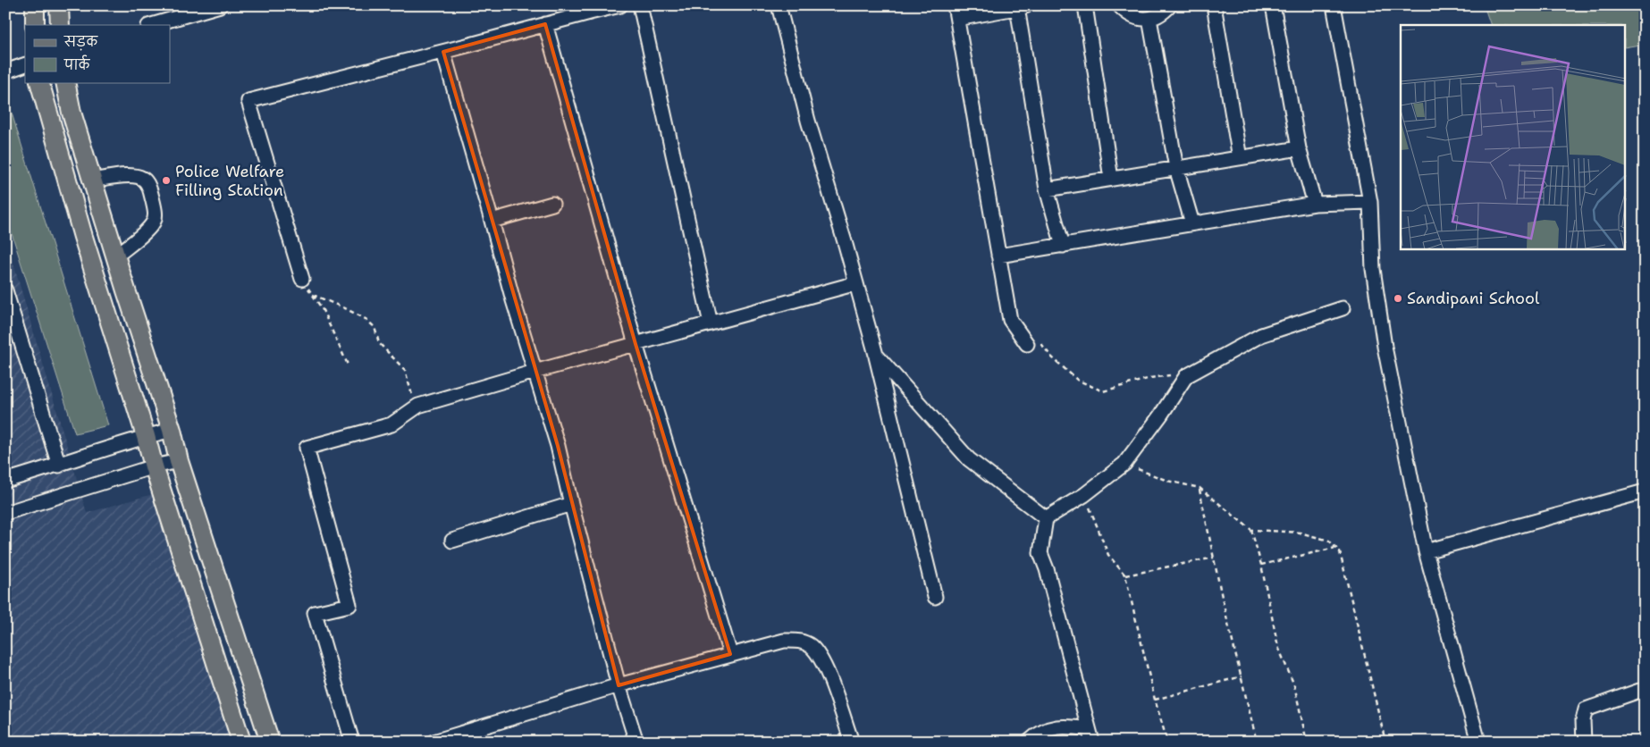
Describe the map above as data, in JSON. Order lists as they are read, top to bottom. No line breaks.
{"places":["Police Welfare Filling Station","Sandipani School"],"legend":["सड़क","पार्क"]}
